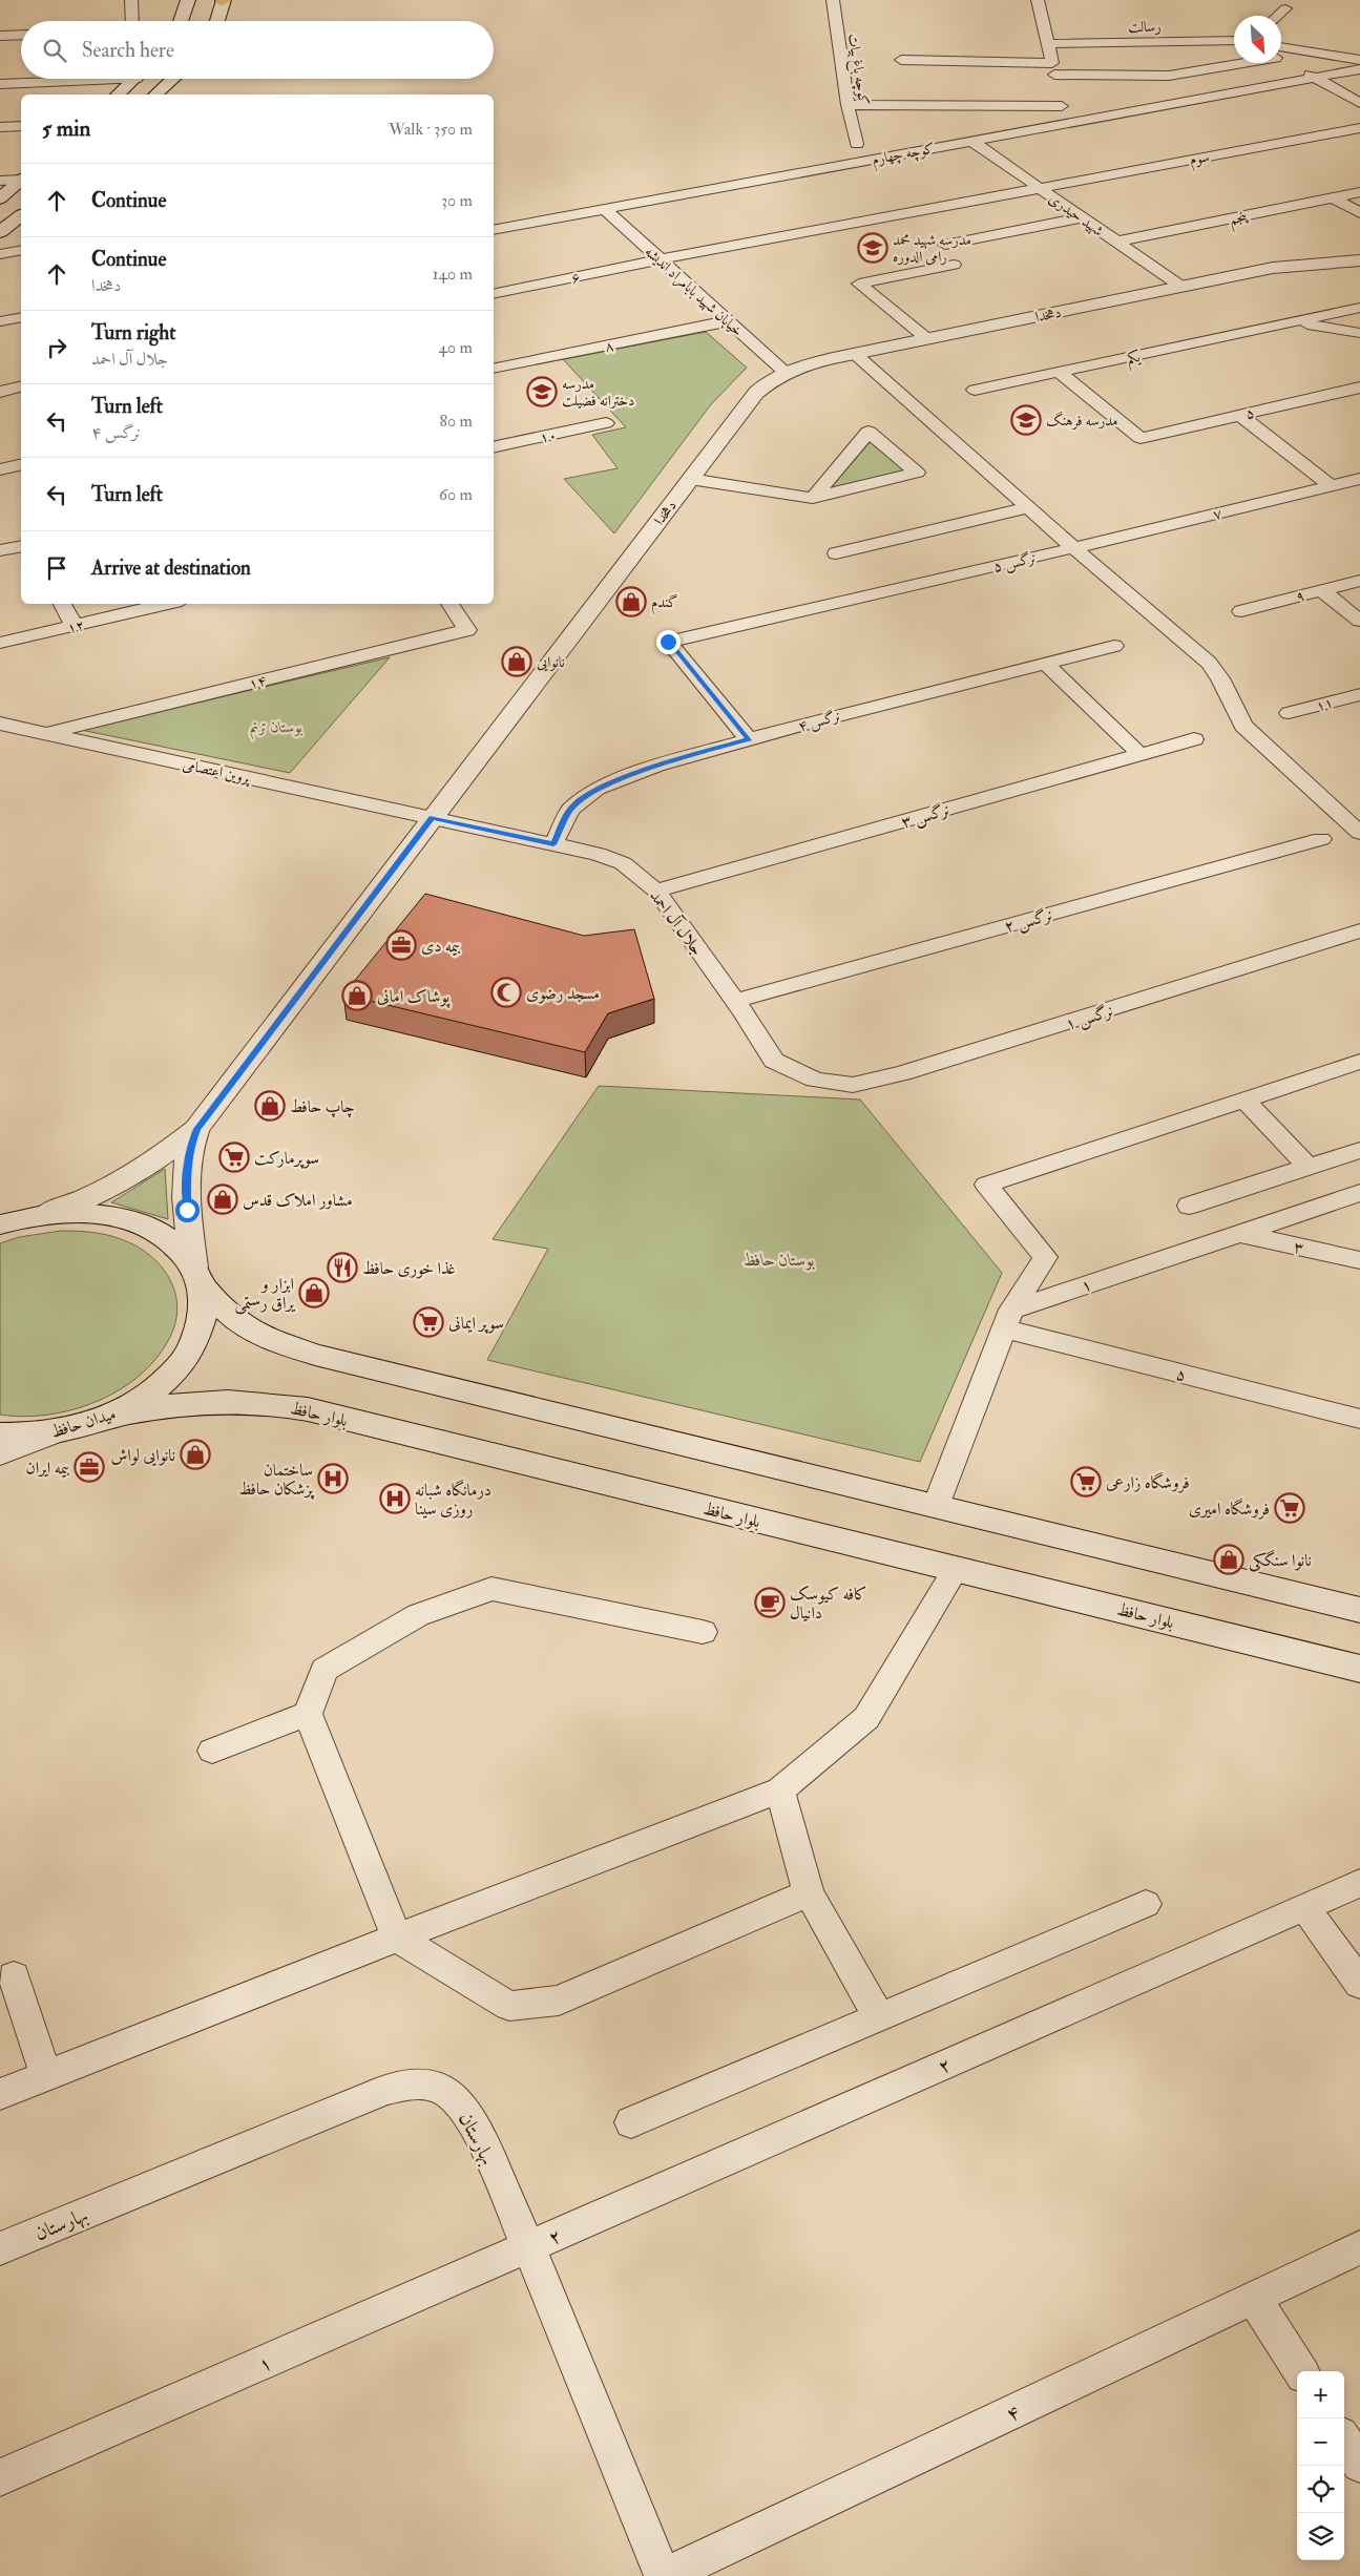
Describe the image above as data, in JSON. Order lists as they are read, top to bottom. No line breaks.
{"streets":{"main road":["دهخدا","بلوار حافظ","میدان حافظ"],"street":["رسالت","کوچه باغ بیات","کوچه چهارم","سوم","شهید حیدری","پنجم","۶","خیابان شهید بابامراد اندیشه","۸","یکم","۵","۱۰","۷","نرگس ۵","۹","۱۲","۱۴","۱۱","نرگس ۴","پروین اعتصامی","نرگس ۳","نرگس ۲","جلال آل احمد","نرگس ۱","۳","۱","۲","بهارستان","۴"]},"crossings":[["کوچه چهارم","شهید حیدری"],["کوچه چهارم","خیابان شهید بابامراد اندیشه"],["سوم","شهید حیدری"],["سوم","۶"],["سوم","خیابان شهید بابامراد اندیشه"],["شهید حیدری","پنجم"],["شهید حیدری","دهخدا"],["۶","خیابان شهید بابامراد اندیشه"],["خیابان شهید بابامراد اندیشه","دهخدا"],["خیابان شهید بابامراد اندیشه","۸"],["دهخدا","پروین اعتصامی"],["دهخدا","جلال آل احمد"],["دهخدا","میدان حافظ"],["یکم","۵"],["۵","۱"],["۷","نرگس ۵"],["نرگس ۵","نرگس ۴"],["۱۴","پروین اعتصامی"],["نرگس ۴","جلال آل احمد"],["پروین اعتصامی","جلال آل احمد"],["نرگس ۳","جلال آل احمد"],["نرگس ۲","جلال آل احمد"],["جلال آل احمد","نرگس ۱"],["۳","۱"],["۱","۲"],["۱","بهارستان"],["بلوار حافظ","میدان حافظ"],["۲","بهارستان"],["بهارستان","۴"]],"parks":["بوستان ترنم","بوستان حافظ"],"places":{"school or university":["مدرسه شهید محمد رامی الدوره","مدرسه دخترانه فضيلت","مدرسه فرهنگ"],"shop":["گندم","نانوایی","پوشاک امانی","چاپ حافط","مشاور املاک قدس","ابزار و یراق رستمی","نانوایی لواش","نانوا سنگکی"],"office":["بیمه دی","بیمه ایران"],"mosque":["مسجد رضوی"],"supermarket":["سوپرمارکت","سوپر ایمانی","فروشگاه زارعی","فروشگاه امیری"],"restaurant":["غذا خوری حافظ"],"hospital":["ساختمان پزشکان حافظ","درمانگاه شبانه روزی سینا"],"cafe":["کافه کیوسک دانیال"]},"north":"bottom right","page":{"search":"Search here","heading":["5 min","Walk · 350 m"],"list":[["Continue","30 m"],["Continue","دهخدا","140 m"],["Turn right","جلال آل احمد","40 m"],["Turn left","نرگس ۴","80 m"],["Turn left","60 m"],"Arrive at destination"],"map_buttons":["+","−"]}}
